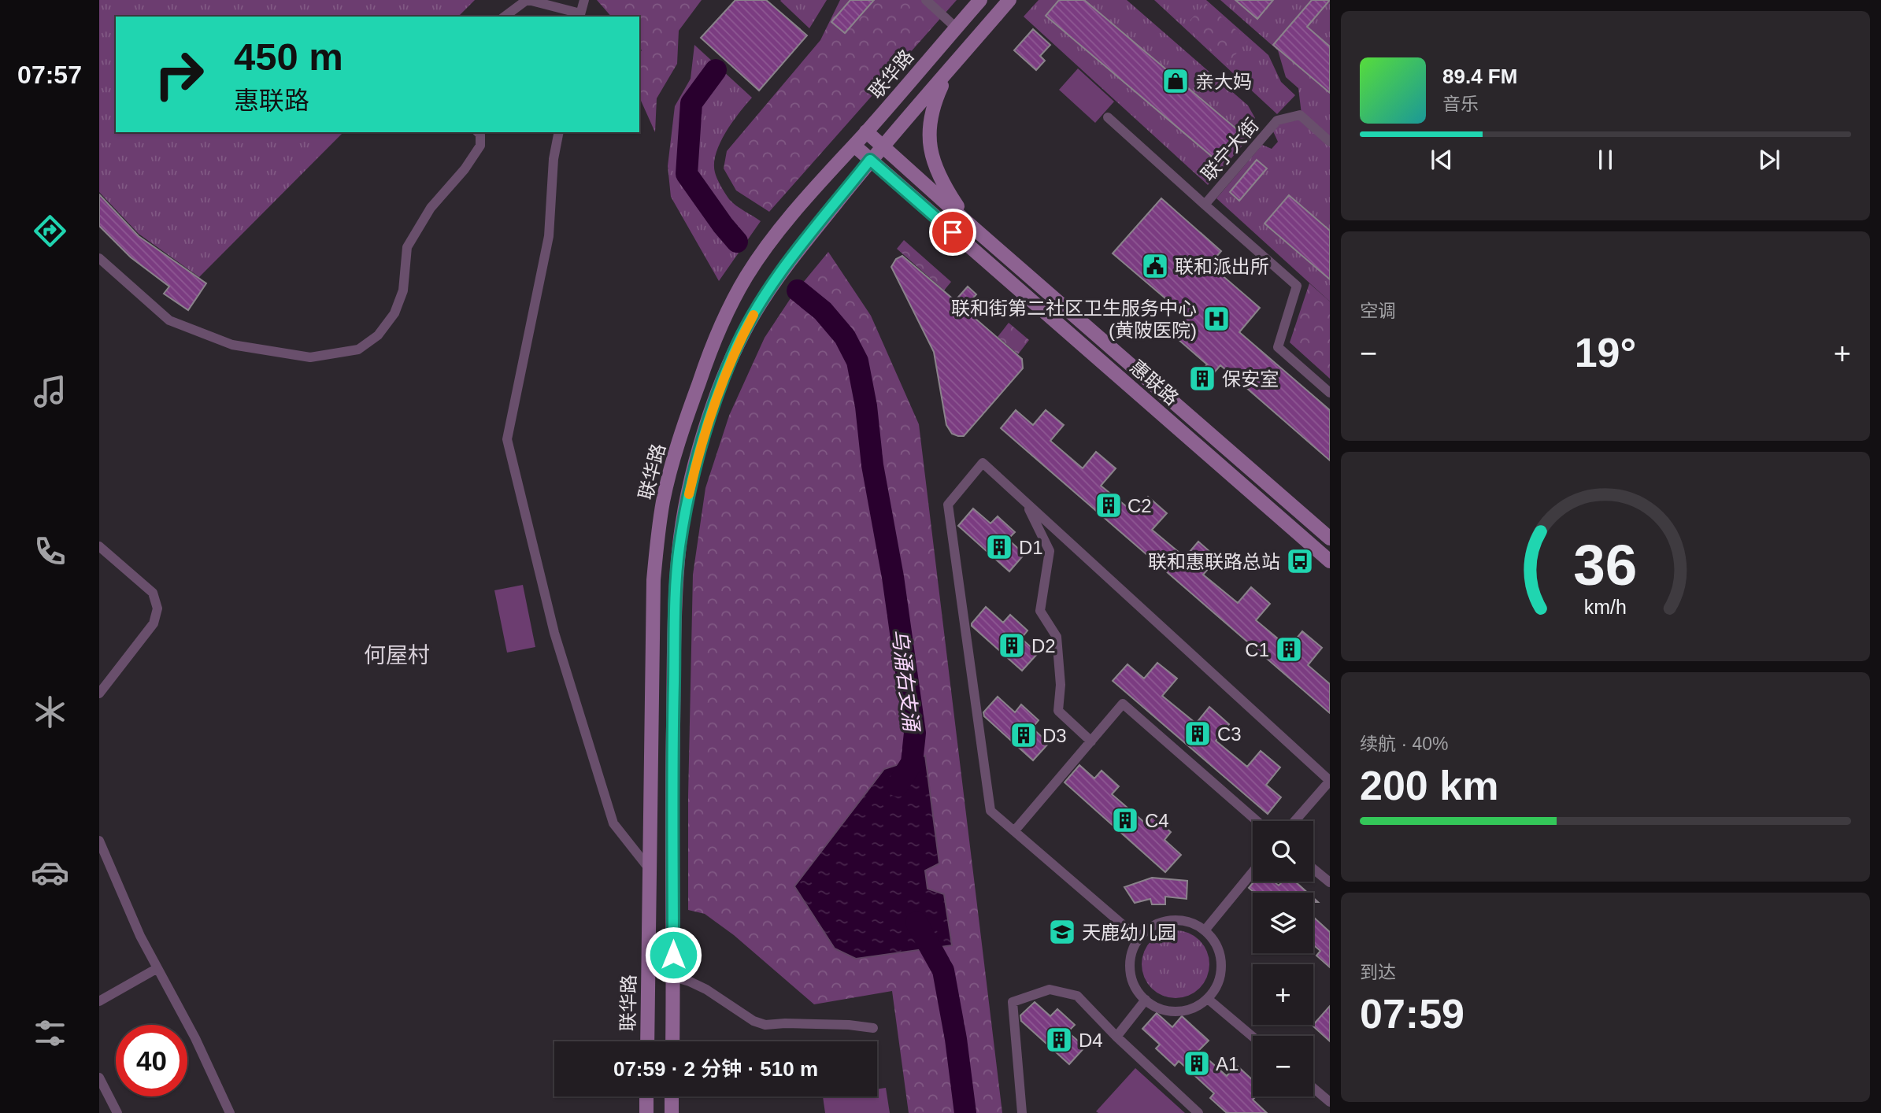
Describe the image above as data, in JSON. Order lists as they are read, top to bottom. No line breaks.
{"streets":{"street":["联华路","联宁大街","惠联路"]},"crossings":[["联华路","惠联路"]],"districts":["何屋村"],"water":["乌涌右支涌"],"places":{"shop":["亲大妈"],"public building":["联和派出所"],"hospital":["联和街第二社区卫生服务中心 (黄陂医院)"],"building":["保安室","C2","D1","D2","C1","C3","D3","C4","D4","A1"],"bus stop":["联和惠联路总站"],"school or university":["天鹿幼儿园"]},"page":{"tabs":"07:57","turn":["450 m","惠联路"],"song":["89.4 FM","音乐"],"tile":["空调",["续航 · 40%","200 km"],["到达","07:59"]],"heat":["−","19°","+"],"map_buttons":["+","−"],"limit":"40","trip":"07:59 · 2 分钟 · 510 m","gauge":["36","km/h"]}}
